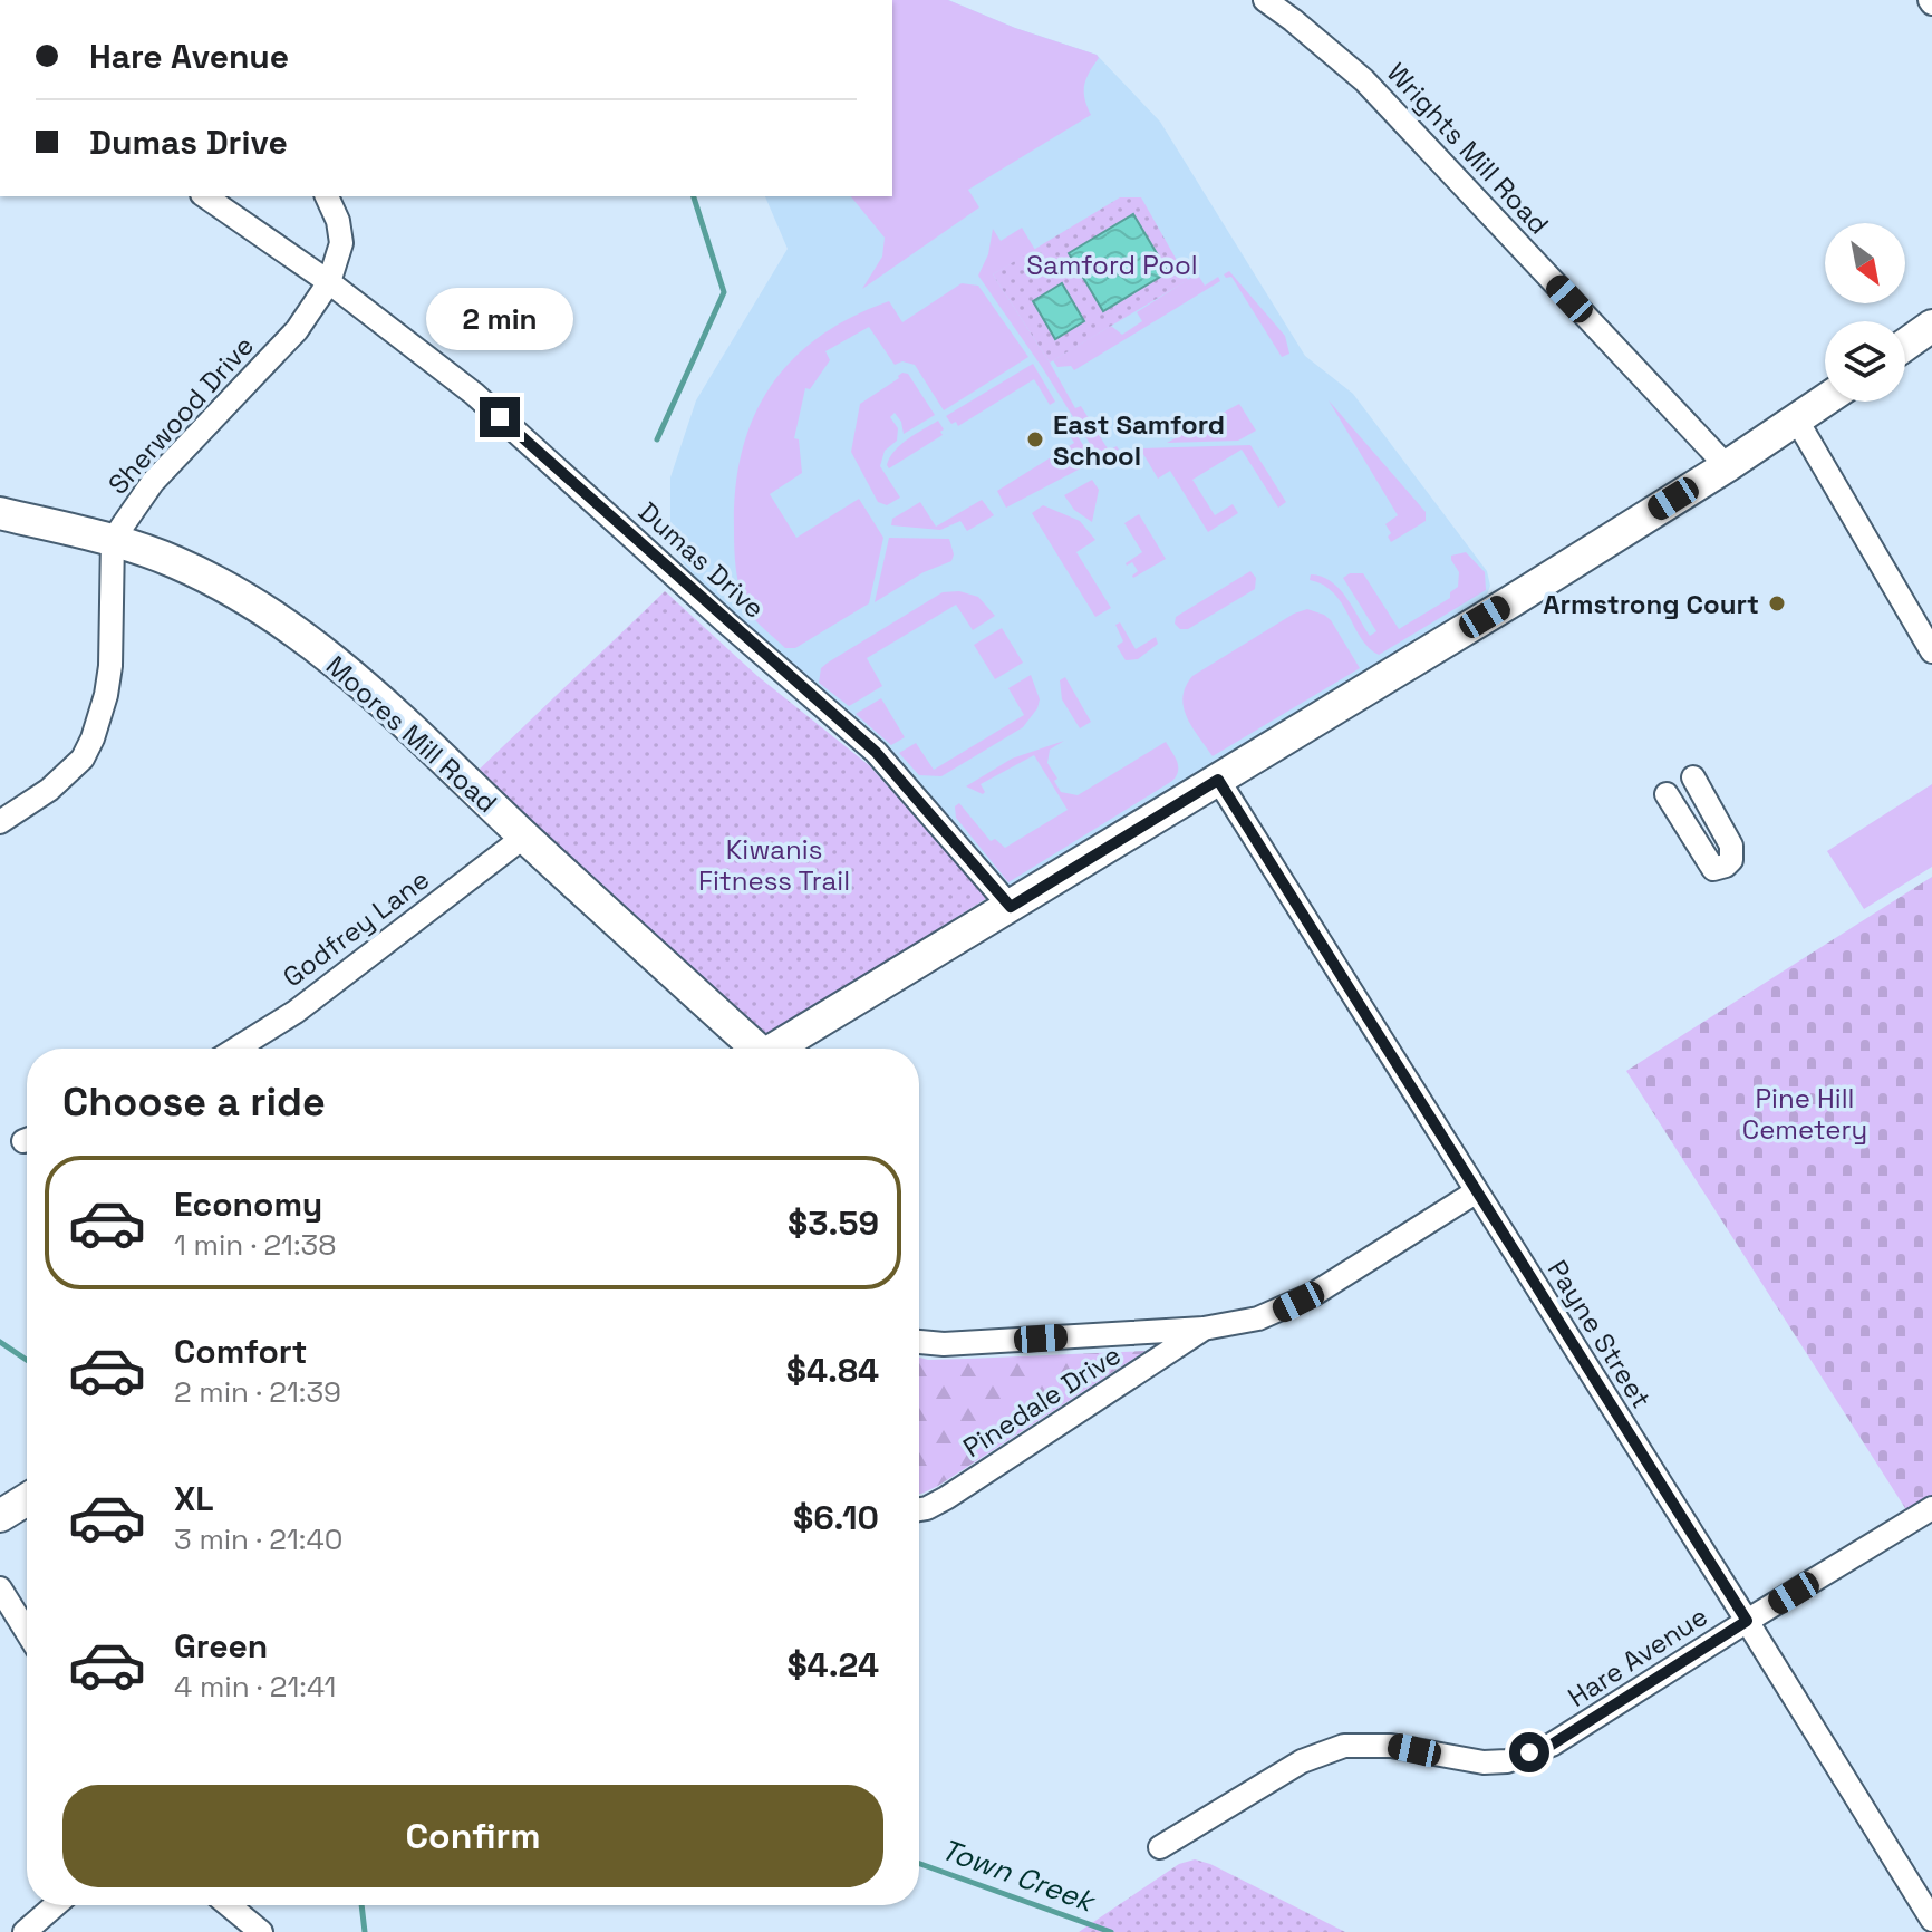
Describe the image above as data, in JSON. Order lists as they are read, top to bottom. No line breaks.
{"streets":{"street":["Wrights Mill Road","Sherwood Drive","Dumas Drive","Moores Mill Road","Godfrey Lane","Payne Street","Pinedale Drive","Hare Avenue"]},"crossings":[["Sherwood Drive","Dumas Drive"],["Sherwood Drive","Moores Mill Road"],["Moores Mill Road","Godfrey Lane"],["Payne Street","Pinedale Drive"],["Payne Street","Hare Avenue"]],"water":["Town Creek"],"parks":["Samford Pool","Kiwanis Fitness Trail","Pine Hill Cemetery"],"places":["East Samford School","Armstrong Court"],"north":"bottom right","page":{"banner":["Hare Avenue","Dumas Drive"],"bubble":"2 min","heading":"Choose a ride","list":[{"name":"Economy","note":"1 min · 21:38","value":"$3.59"},{"name":"Comfort","note":"2 min · 21:39","value":"$4.84"},{"name":"XL","note":"3 min · 21:40","value":"$6.10"},{"name":"Green","note":"4 min · 21:41","value":"$4.24"}],"buttons":"Confirm"}}
